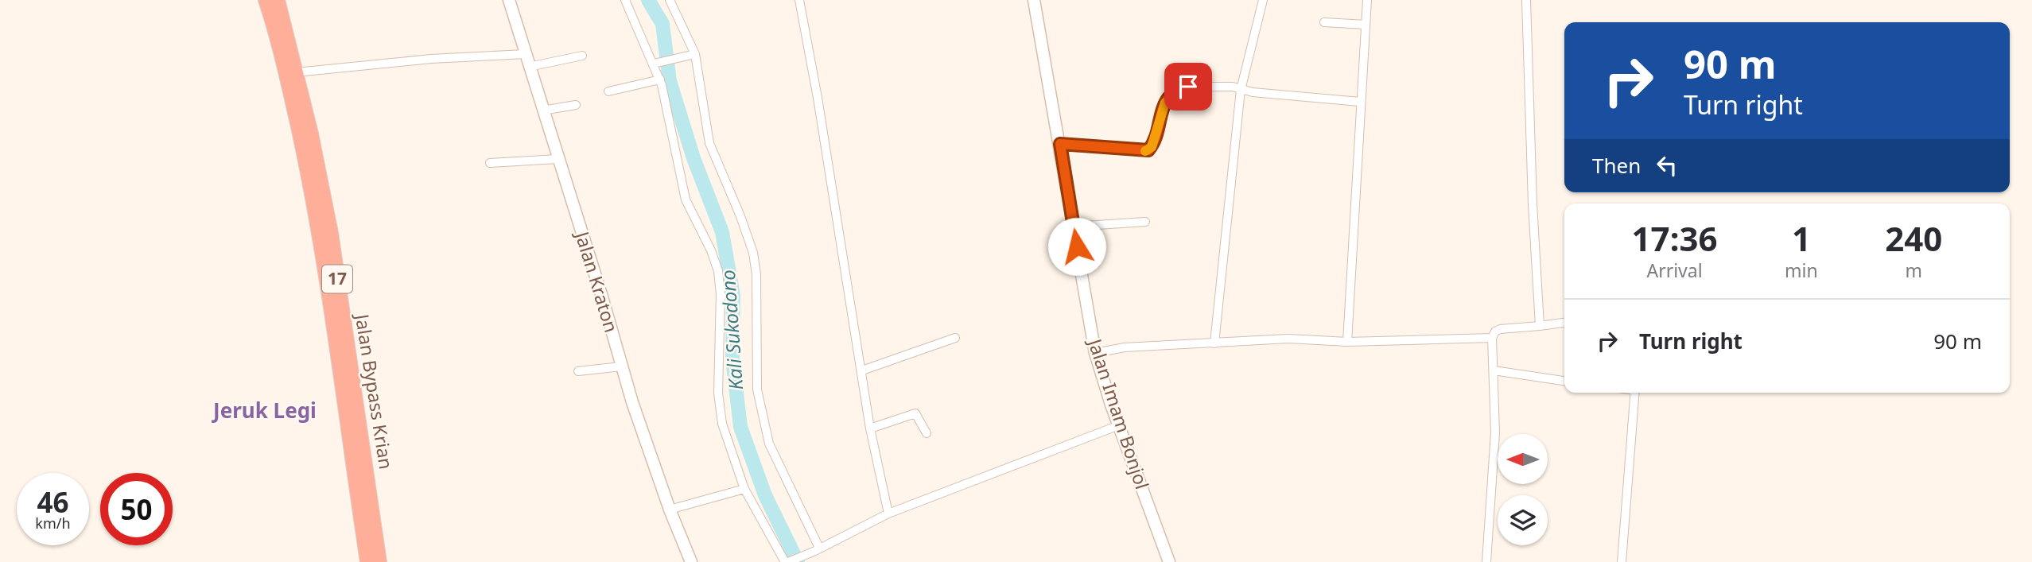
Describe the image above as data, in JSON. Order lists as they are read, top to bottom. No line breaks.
{"streets":{"highway":["17","Jalan Bypass Krian"],"street":["Jalan Kraton","Jalan Imam Bonjol"]},"districts":["Jeruk Legi"],"water":["Kali Sukodono"],"north":"left","page":{"turn":["90 m","Turn right"],"then":"Then","eta":["17:36","Arrival","1","min","240","m"],"list":[{"name":"Turn right","value":"90 m"}],"speed":"46 km/h","limit":"50"}}
